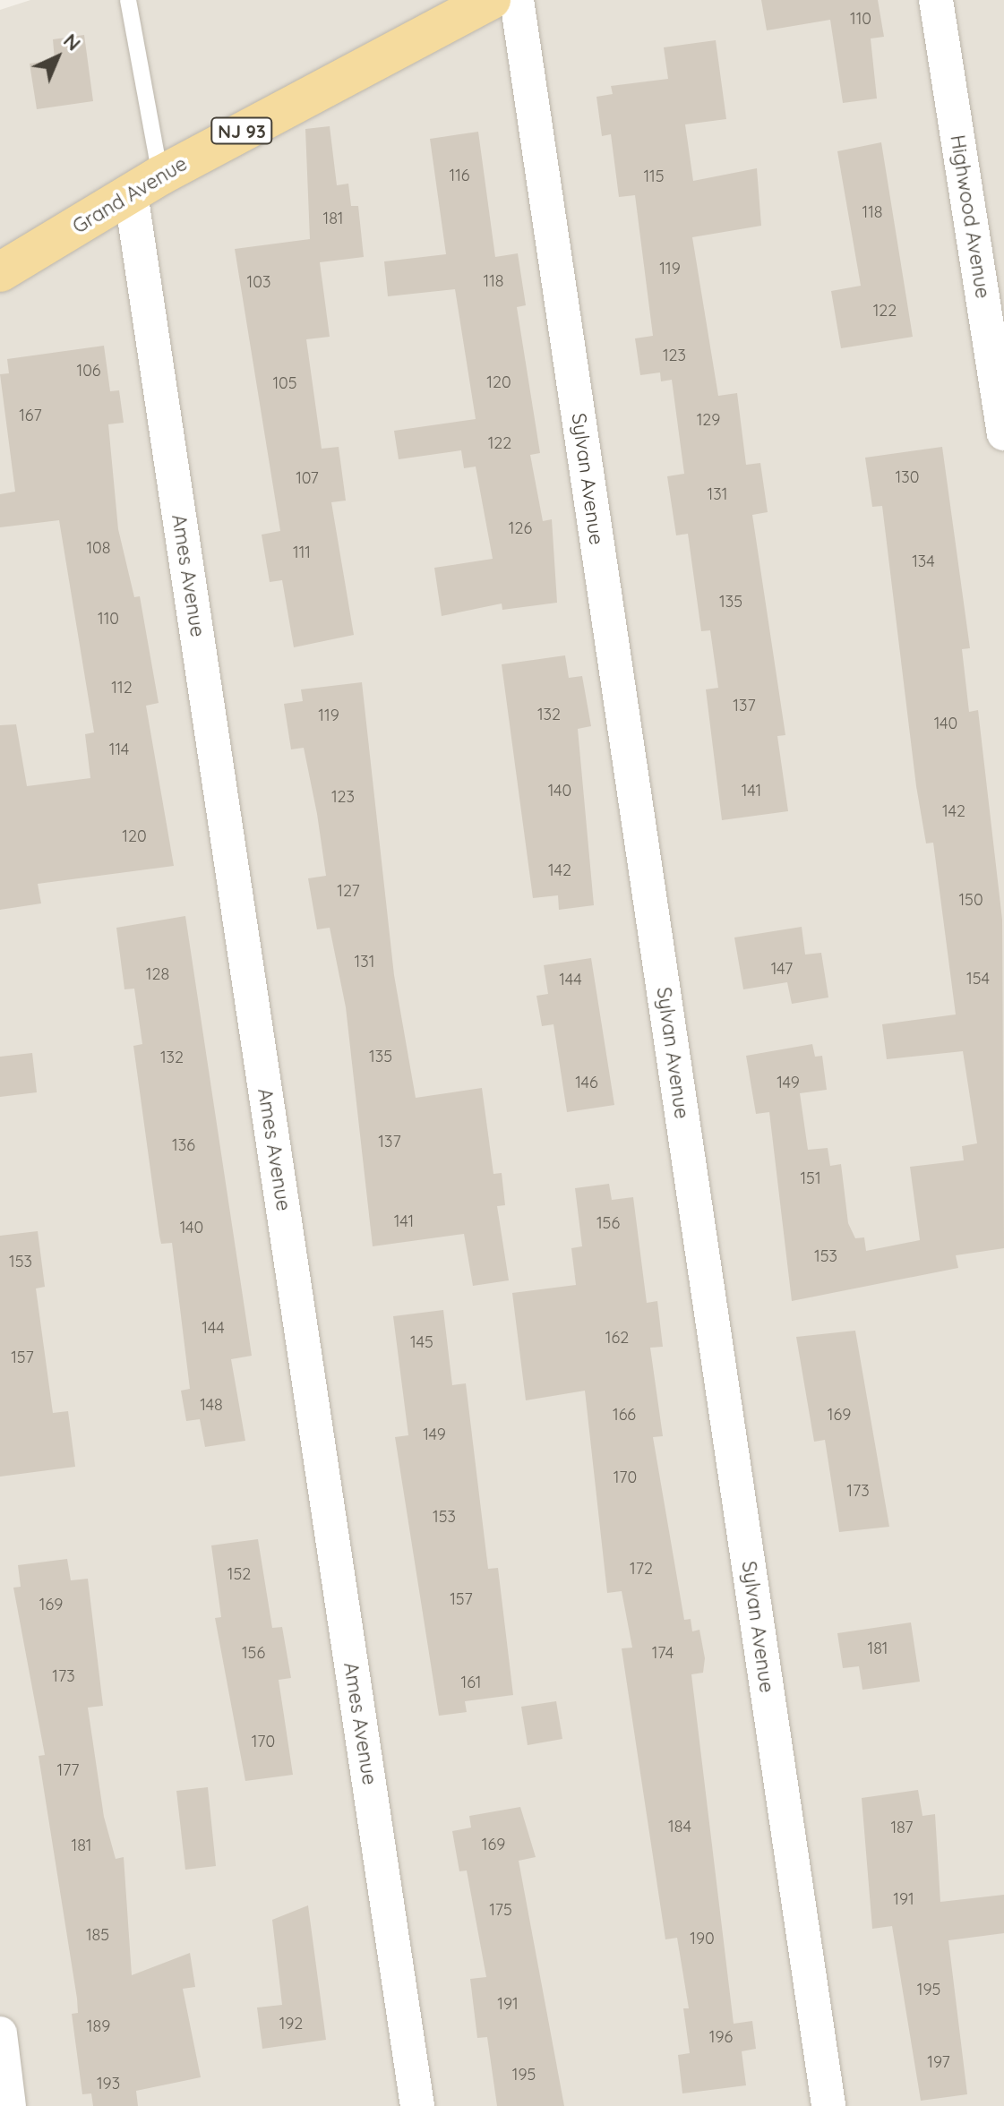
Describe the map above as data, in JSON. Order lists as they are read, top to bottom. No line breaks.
{"streets":{"main road":["NJ 93","Grand Avenue"],"street":["Highwood Avenue","Sylvan Avenue","Ames Avenue"]},"crossings":[["Grand Avenue","Ames Avenue"]],"house_numbers":["110","116","115","118","181","119","118","103","122","123","106","120","105","167","129","122","130","107","131","126","108","111","134","135","110","112","137","132","119","140","114","140","141","123","142","120","142","127","150","131","147","128","154","144","135","132","146","149","137","136","151","141","156","140","153","153","144","162","145","157","148","166","169","149","170","173","153","172","152","157","169","181","156","174","173","161","170","177","184","187","169","181","191","175","185","190","195","191","192","189","196","197","195","193"],"north":"top right"}
